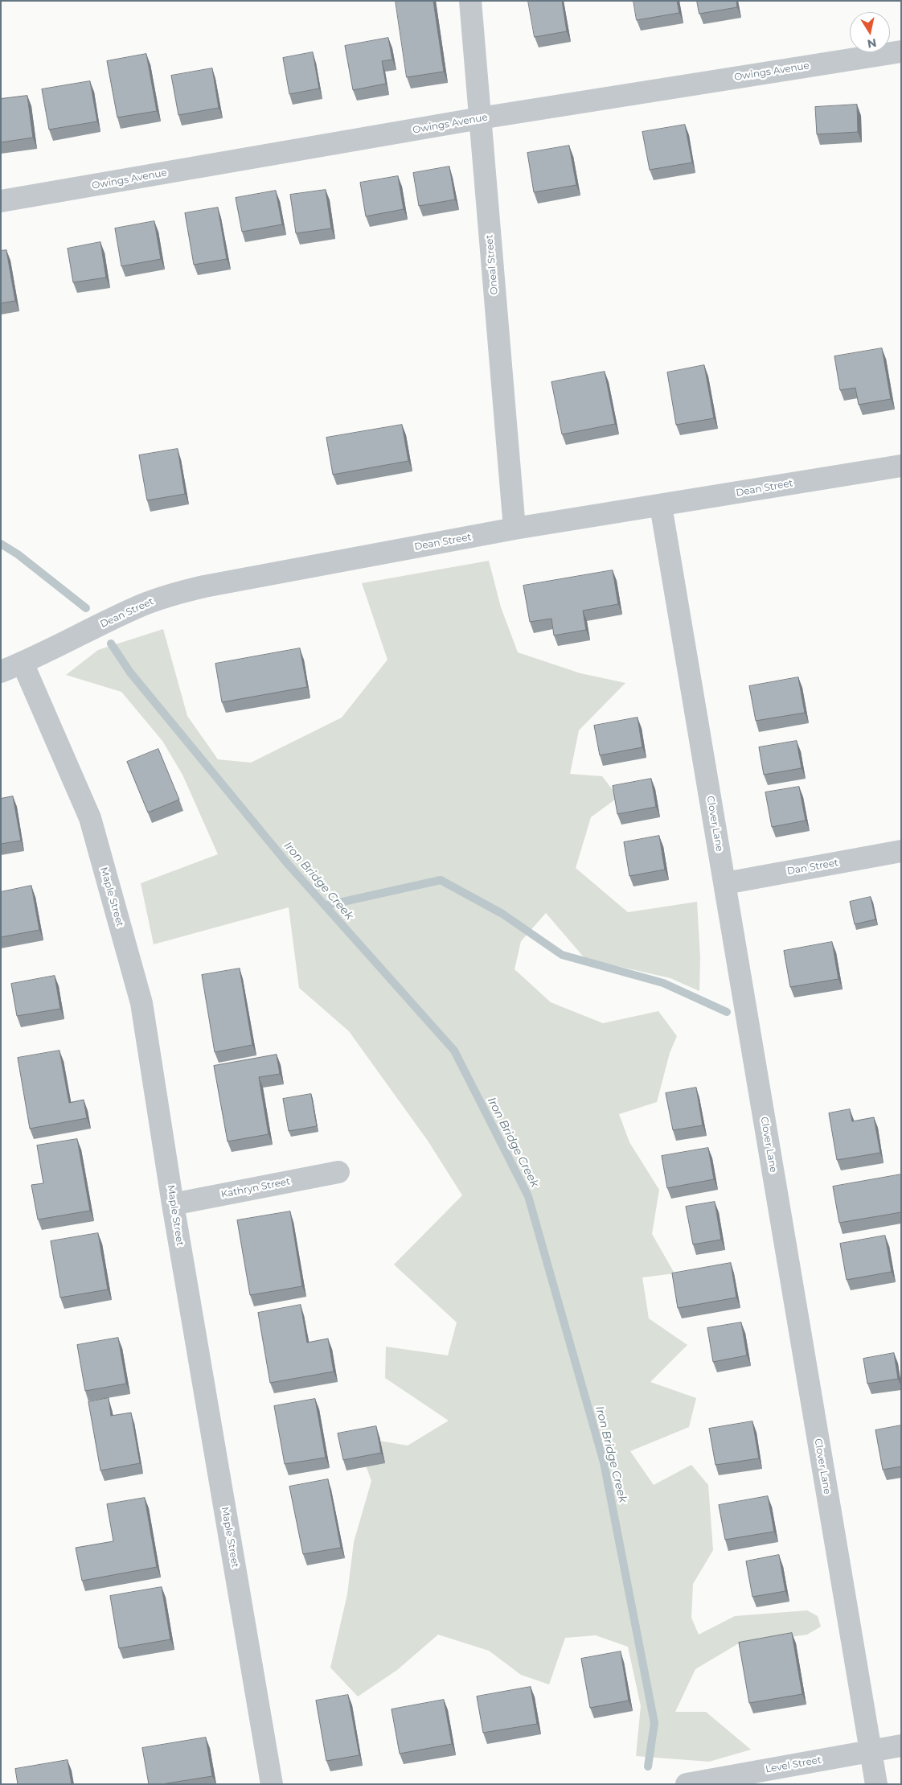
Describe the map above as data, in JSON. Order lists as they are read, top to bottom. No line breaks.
{"streets":{"street":["Owings Avenue","Oneal Street","Dean Street","Clover Lane","Dan Street","Maple Street","Kathryn Street","Level Street"]},"crossings":[["Owings Avenue","Oneal Street"],["Oneal Street","Dean Street"],["Dean Street","Clover Lane"],["Dean Street","Maple Street"],["Clover Lane","Dan Street"],["Clover Lane","Level Street"],["Maple Street","Kathryn Street"]],"water":["Iron Bridge Creek"],"north":"bottom"}
